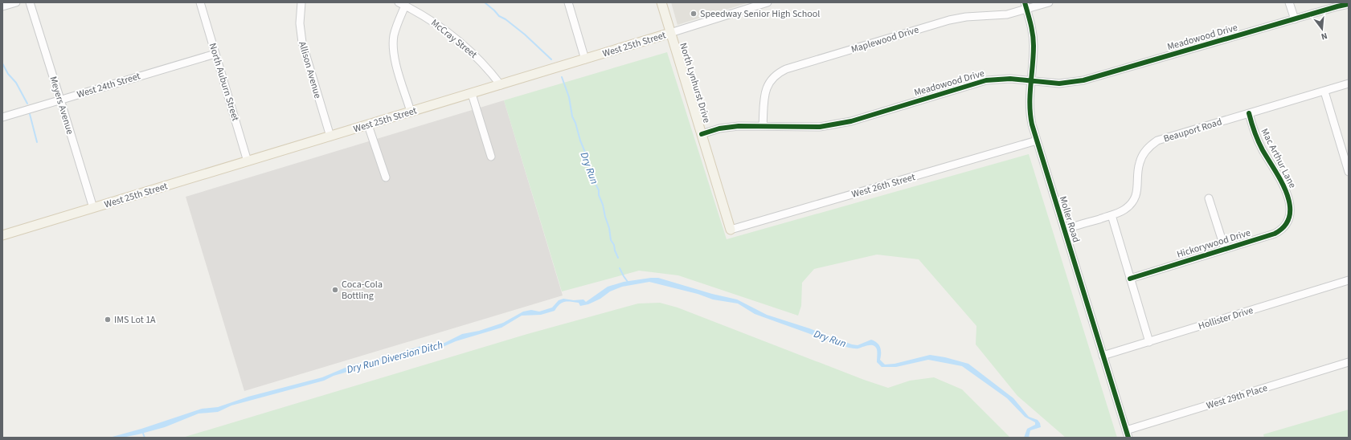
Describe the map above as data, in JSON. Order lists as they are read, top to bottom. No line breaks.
{"streets":{"main road":["West 25th Street","North Lynhurst Drive"],"street":["Meadowood Drive","McCray Street","Maplewood Drive","Allison Avenue","North Auburn Street","West 24th Street","Meyers Avenue","Beauport Road","Mac Arthur Lane","West 26th Street","Moller Road","Hickorywood Drive","Hollister Drive","West 29th Place"]},"crossings":[["Meadowood Drive","Maplewood Drive"],["Meadowood Drive","North Lynhurst Drive"],["Meadowood Drive","Moller Road"],["McCray Street","West 25th Street"],["Maplewood Drive","Moller Road"],["West 25th Street","Allison Avenue"],["West 25th Street","North Auburn Street"],["West 25th Street","North Lynhurst Drive"],["West 25th Street","Meyers Avenue"],["North Auburn Street","West 24th Street"],["North Lynhurst Drive","West 26th Street"],["West 24th Street","Meyers Avenue"],["Beauport Road","Mac Arthur Lane"],["Beauport Road","Moller Road"],["Mac Arthur Lane","Hickorywood Drive"],["West 26th Street","Moller Road"],["Moller Road","Hollister Drive"],["Moller Road","West 29th Place"]],"water":["Dry Run","Dry Run Diversion Ditch"],"places":["Speedway Senior High School","Coca-Cola Bottling","IMS Lot 1A"],"north":"bottom"}
